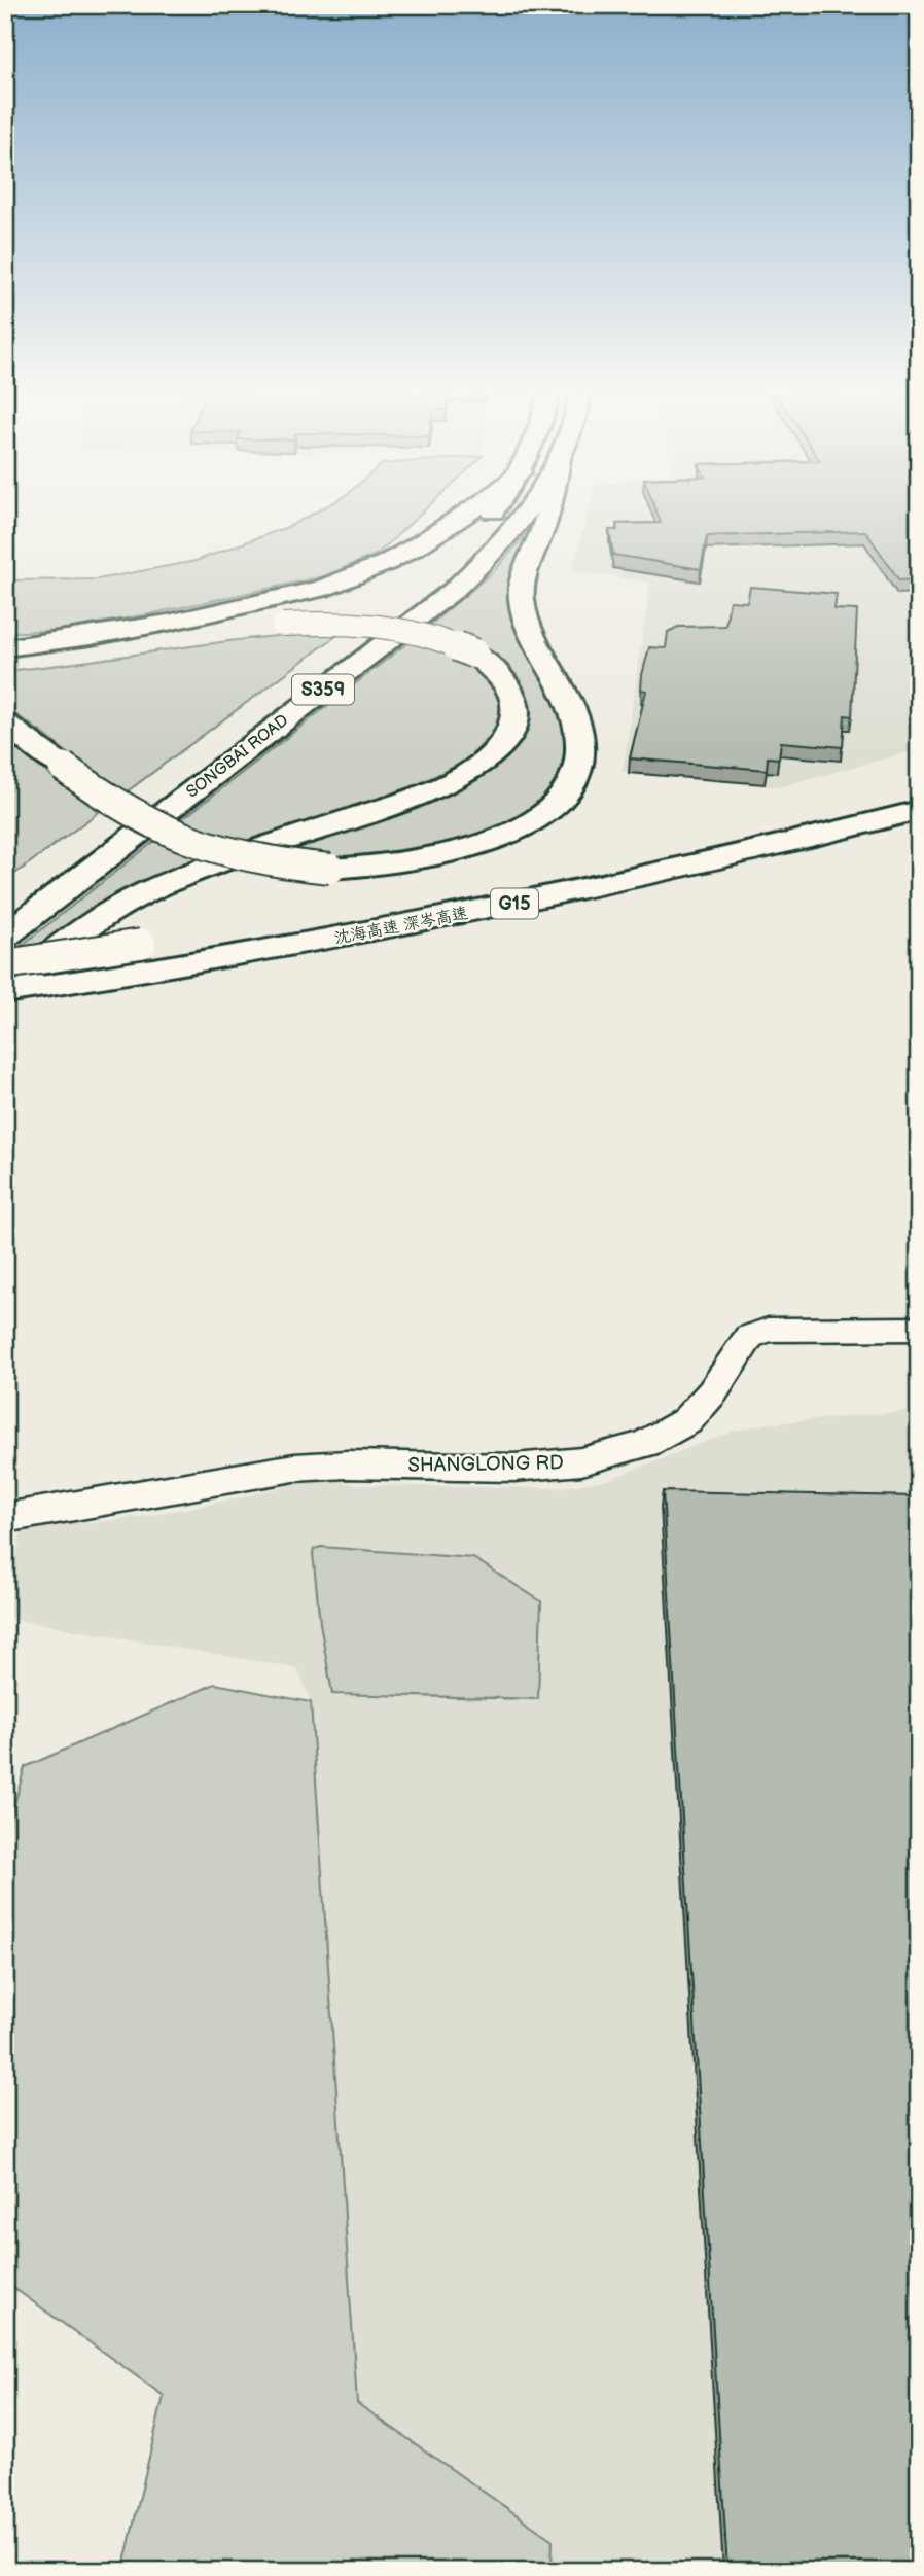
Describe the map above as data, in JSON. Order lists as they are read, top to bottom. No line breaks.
{"streets":{"main road":["S359","SONGBAI ROAD","G15","沈海高速 深岑高速"],"street":["SHANGLONG RD"]}}
